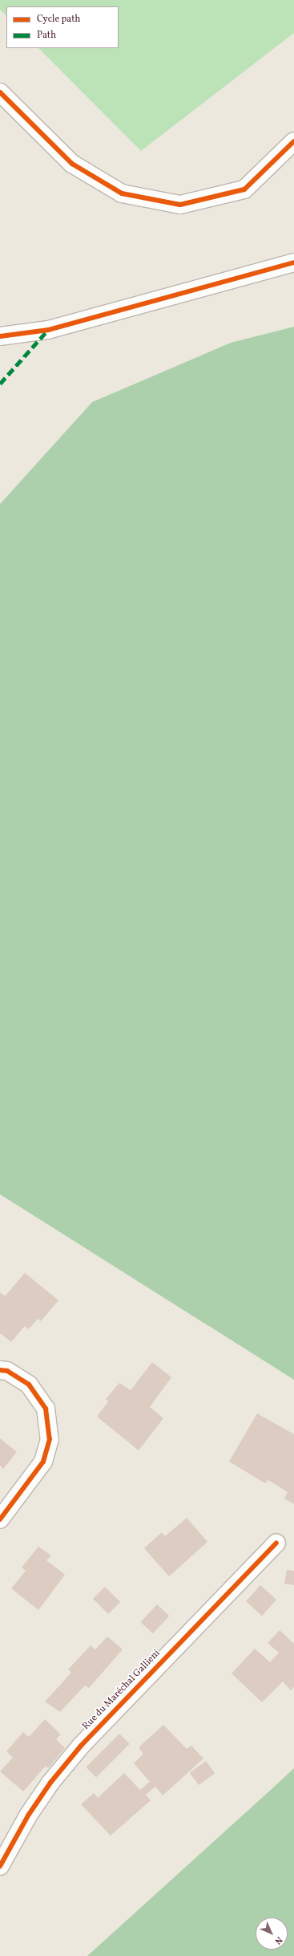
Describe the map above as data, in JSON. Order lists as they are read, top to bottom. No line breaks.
{"streets":{"street":["Rue du Maréchal Gallieni"]},"legend":["Cycle path","Path"],"north":"bottom right"}
